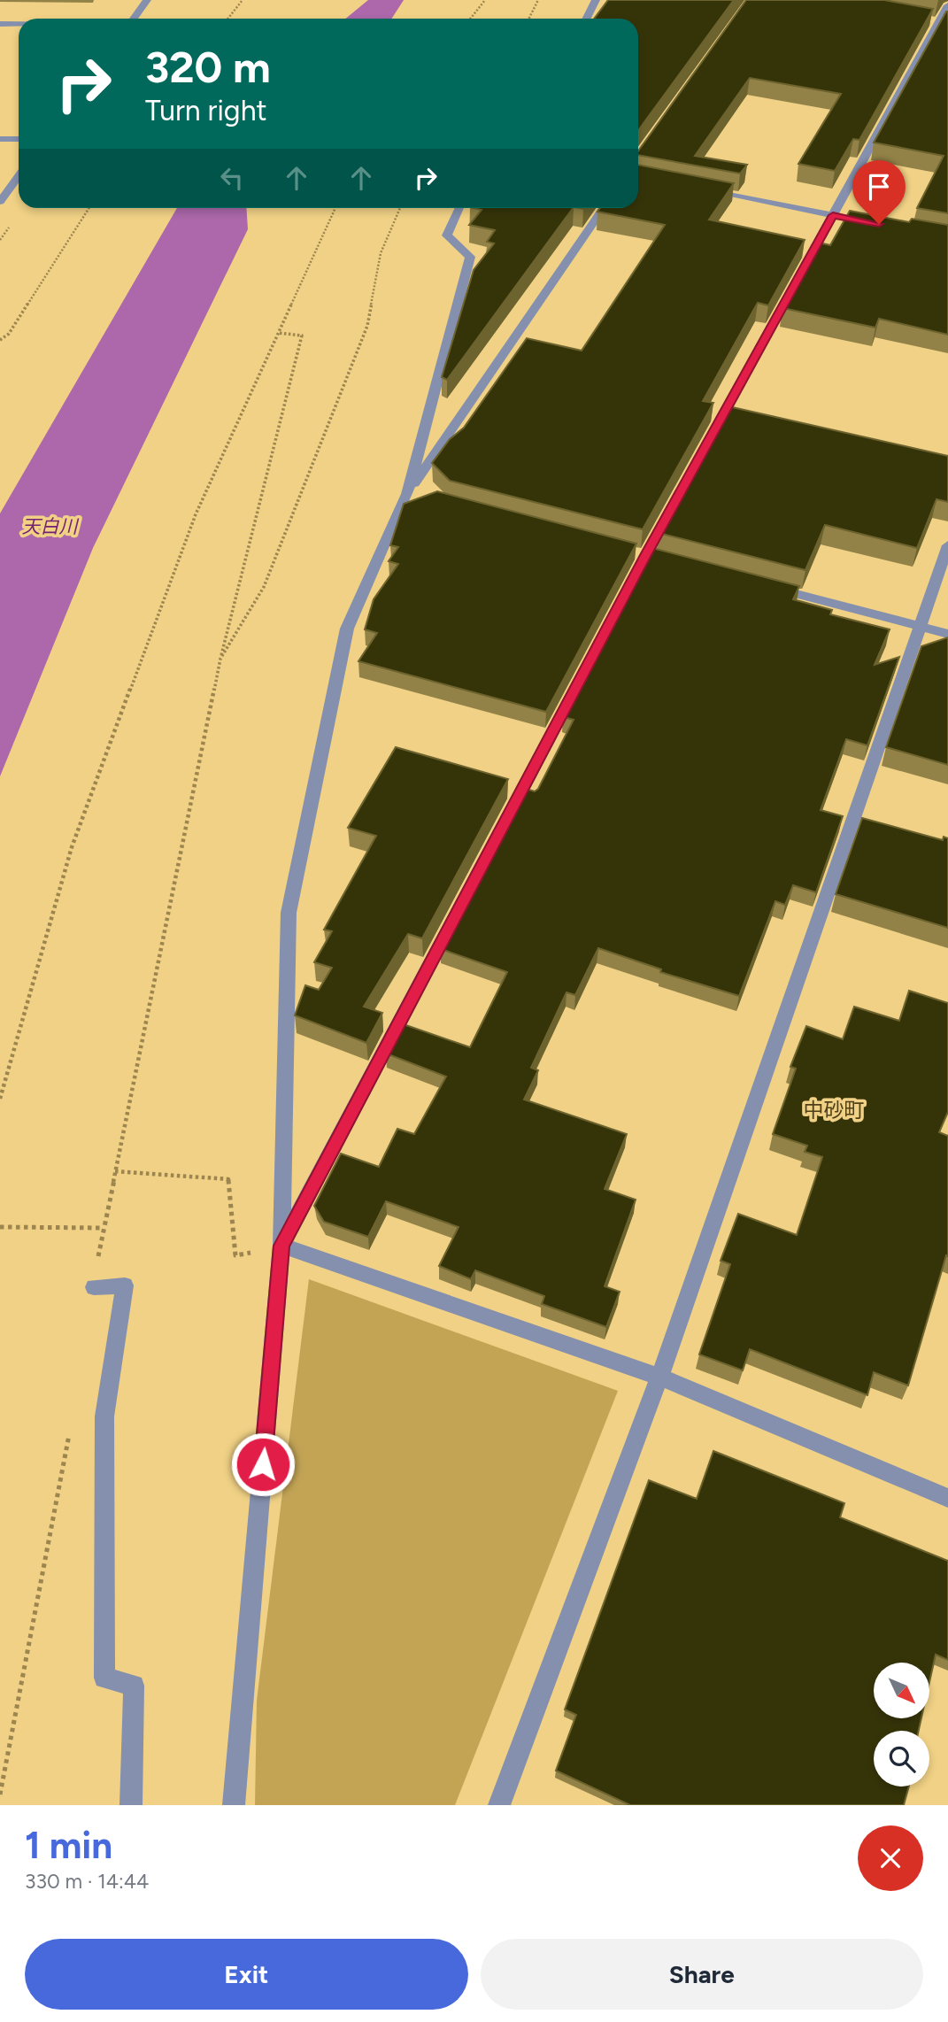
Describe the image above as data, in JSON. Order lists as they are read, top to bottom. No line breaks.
{"districts":["中砂町"],"water":["天白川"],"north":"bottom right","page":{"turn":["320 m","Turn right"],"heading":["1 min","330 m · 14:44"],"buttons":["Exit","Share"]}}
